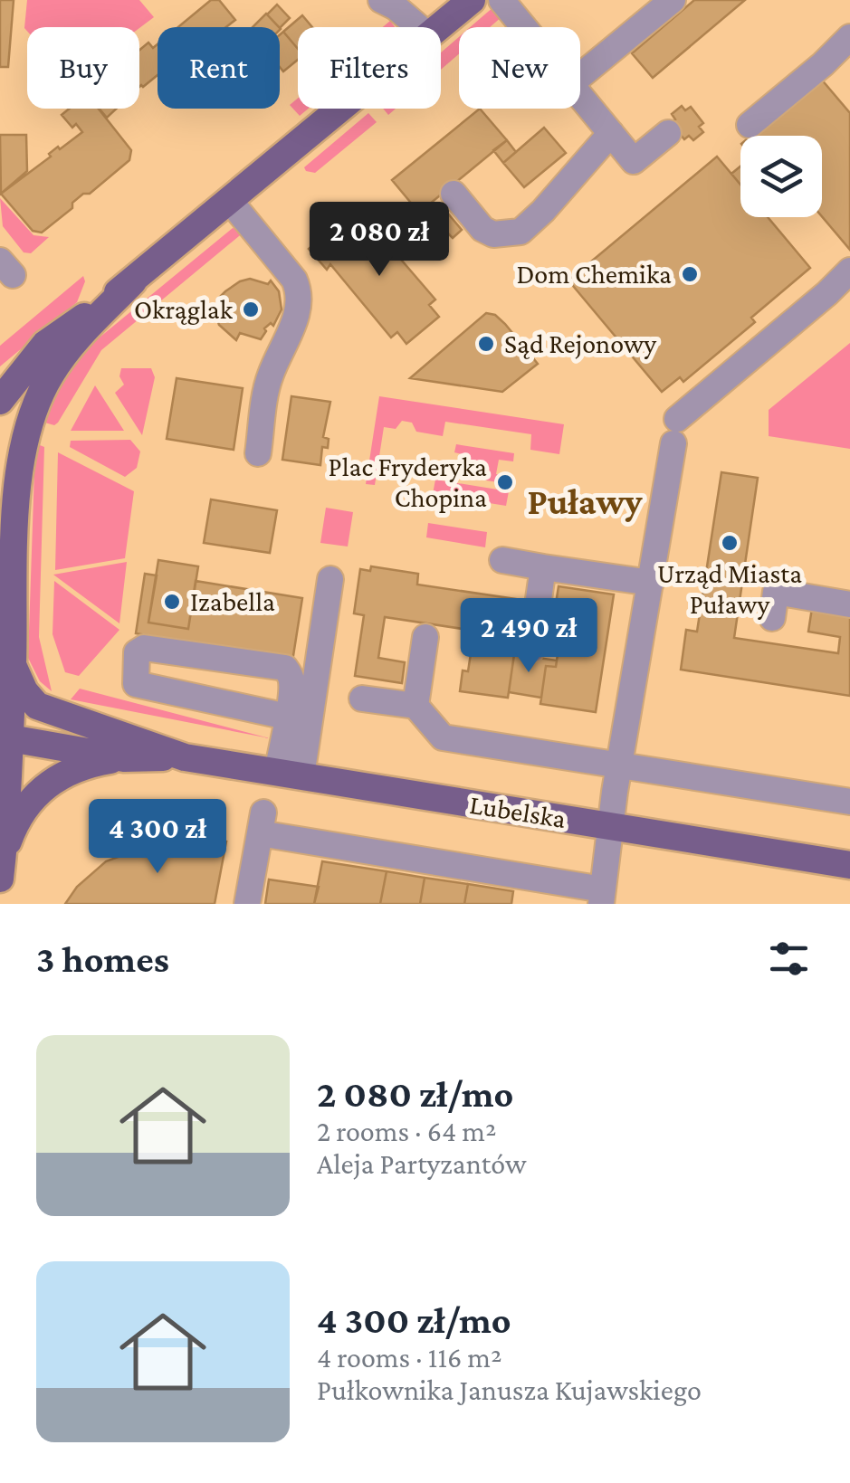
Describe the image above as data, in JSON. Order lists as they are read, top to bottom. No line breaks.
{"streets":{"main road":["Lubelska"]},"districts":["Puławy"],"places":["Dom Chemika","Okrąglak","Sąd Rejonowy","Plac Fryderyka Chopina","Urząd Miasta Puławy","Izabella"],"page":{"chip":["Buy","Rent","Filters","New"],"price":["2 080 zł","2 490 zł","4 300 zł"],"heading":"3 homes","list":[{"name":"2 080 zł/mo","note":"2 rooms · 64 m² · Aleja Partyzantów"},{"name":"4 300 zł/mo","note":"4 rooms · 116 m² · Pułkownika Janusza Kujawskiego"}]}}
